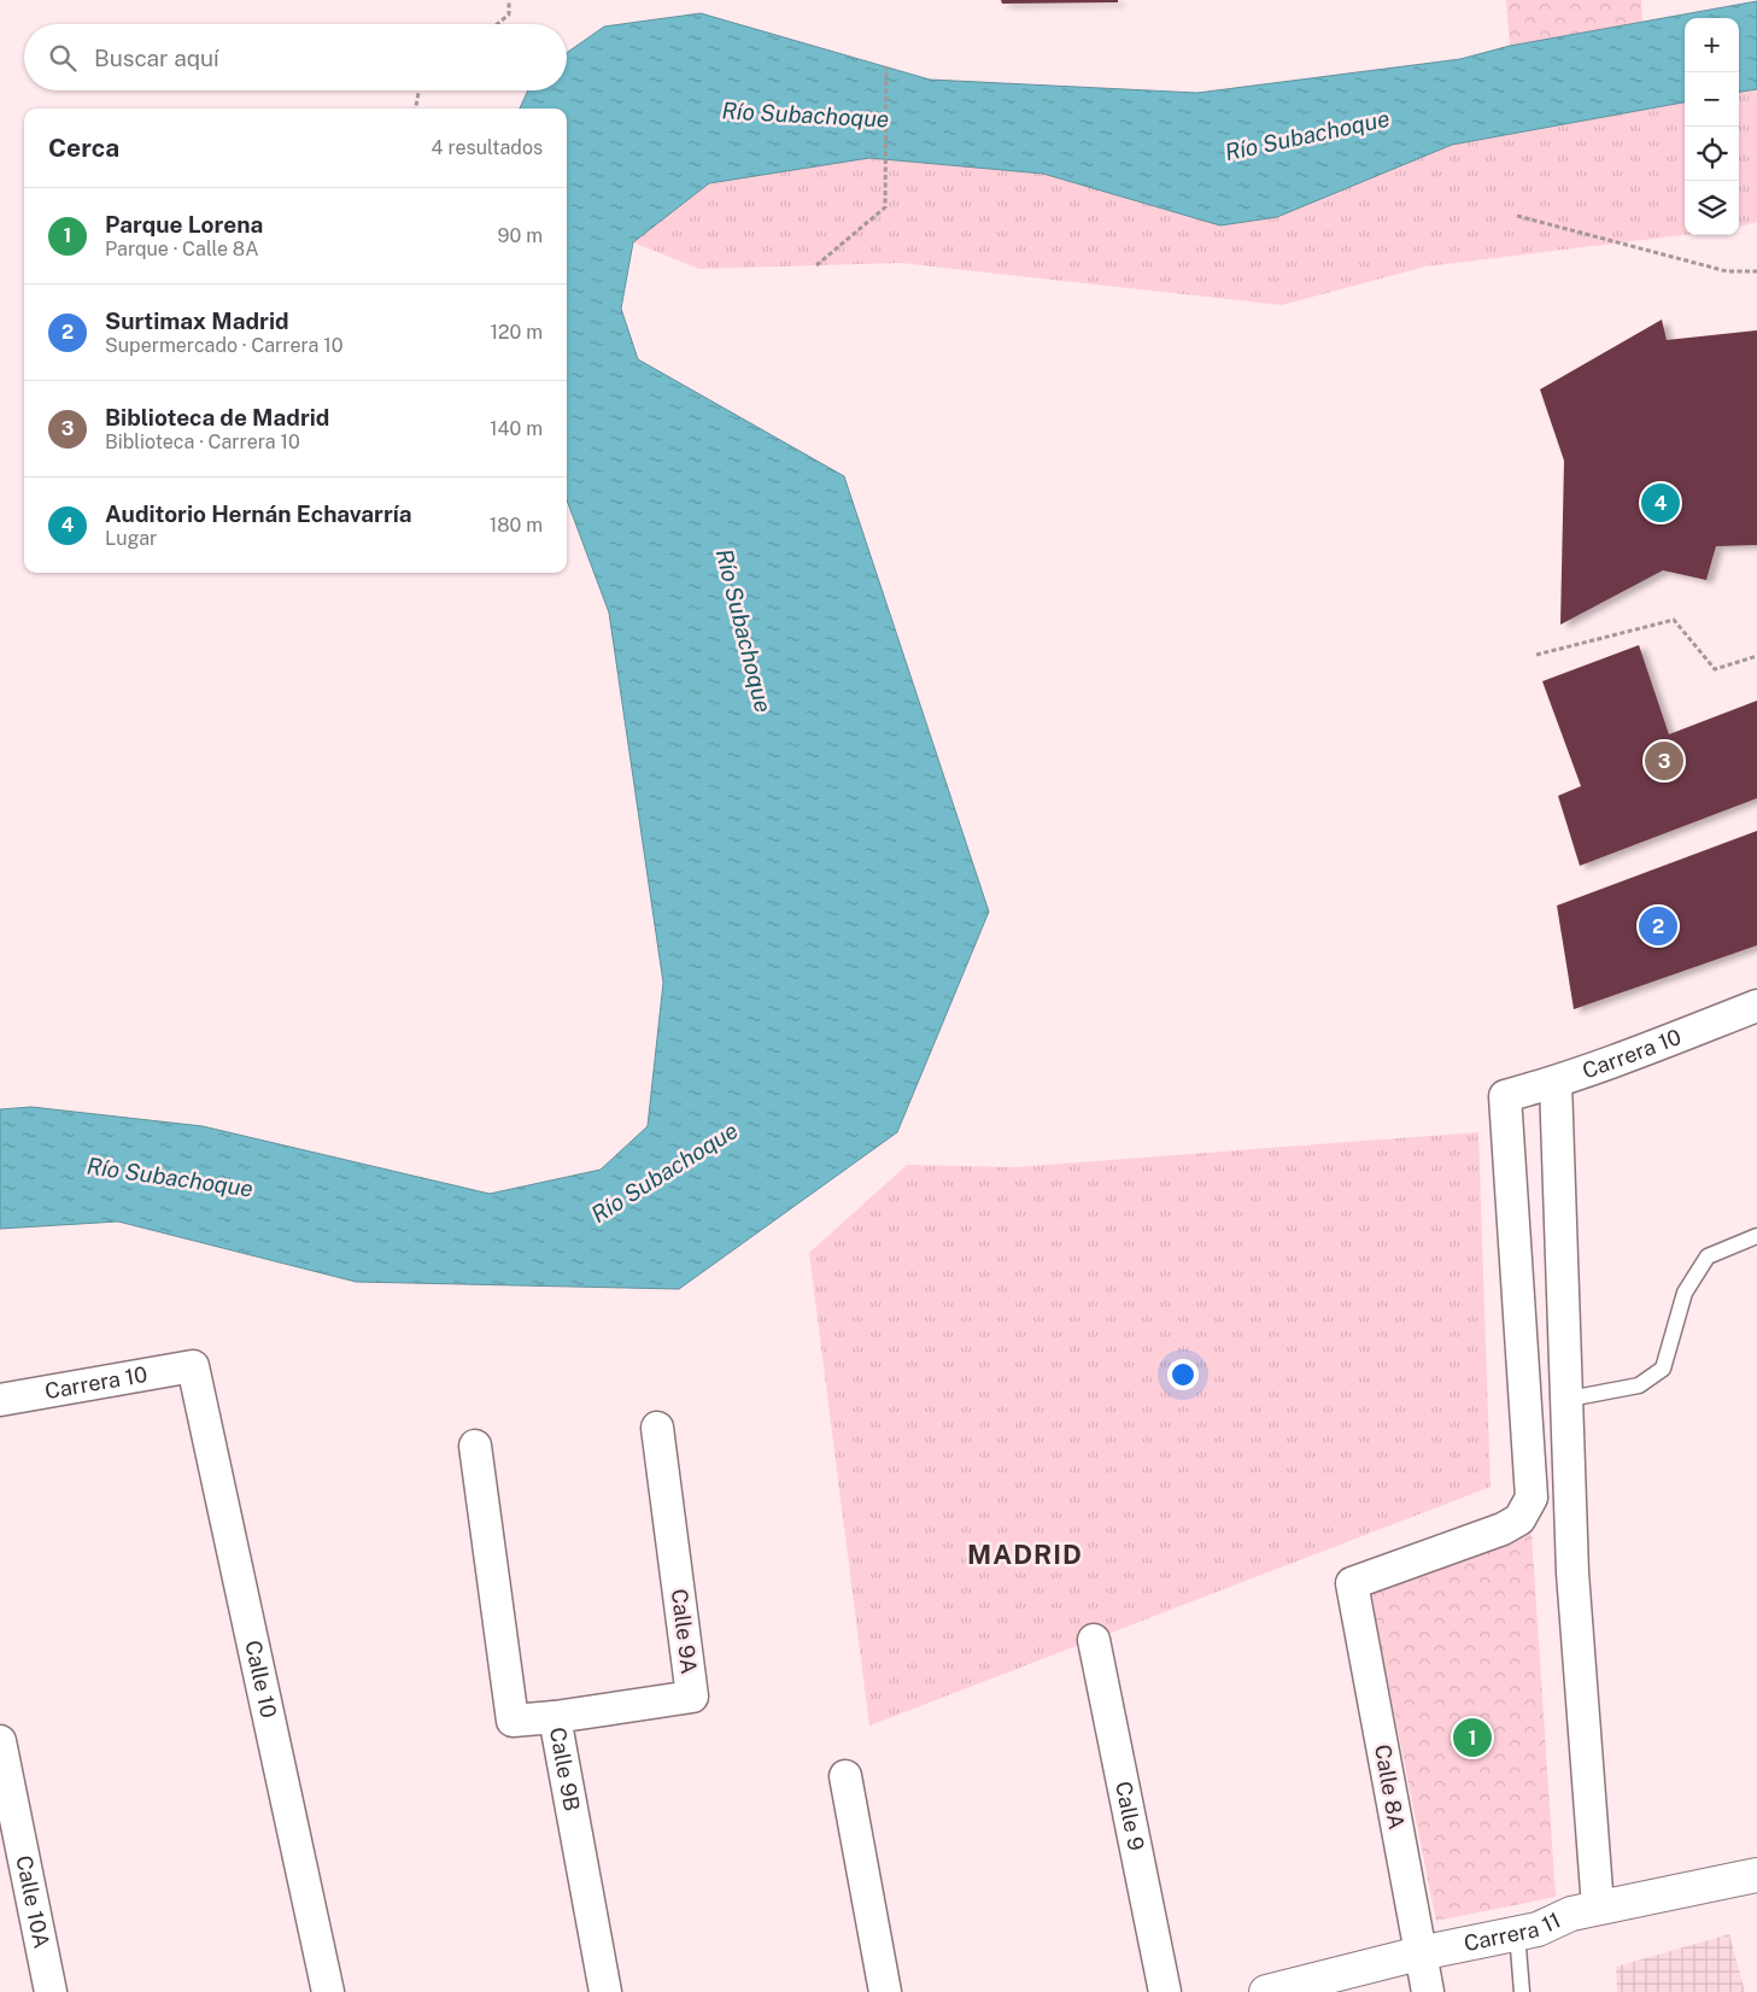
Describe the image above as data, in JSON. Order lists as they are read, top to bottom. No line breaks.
{"streets":{"street":["Carrera 10","Calle 9A","Calle 10","Calle 9B","Calle 8A","Calle 9","Calle 10A","Carrera 11"]},"crossings":[["Carrera 10","Calle 10"],["Carrera 10","Calle 8A"],["Calle 9A","Calle 9B"],["Calle 8A","Carrera 11"]],"districts":["MADRID"],"water":["Río Subachoque"],"page":{"map_buttons":["+","−"],"search":"Buscar aquí","heading":["Cerca","4 resultados"],"list":[{"mark":"1","name":"Parque Lorena","note":"Parque · Calle 8A","value":"90 m"},{"mark":"2","name":"Surtimax Madrid","note":"Supermercado · Carrera 10","value":"120 m"},{"mark":"3","name":"Biblioteca de Madrid","note":"Biblioteca · Carrera 10","value":"140 m"},{"mark":"4","name":"Auditorio Hernán Echavarría","note":"Lugar","value":"180 m"}],"pins":["4","3","2","1"]}}
